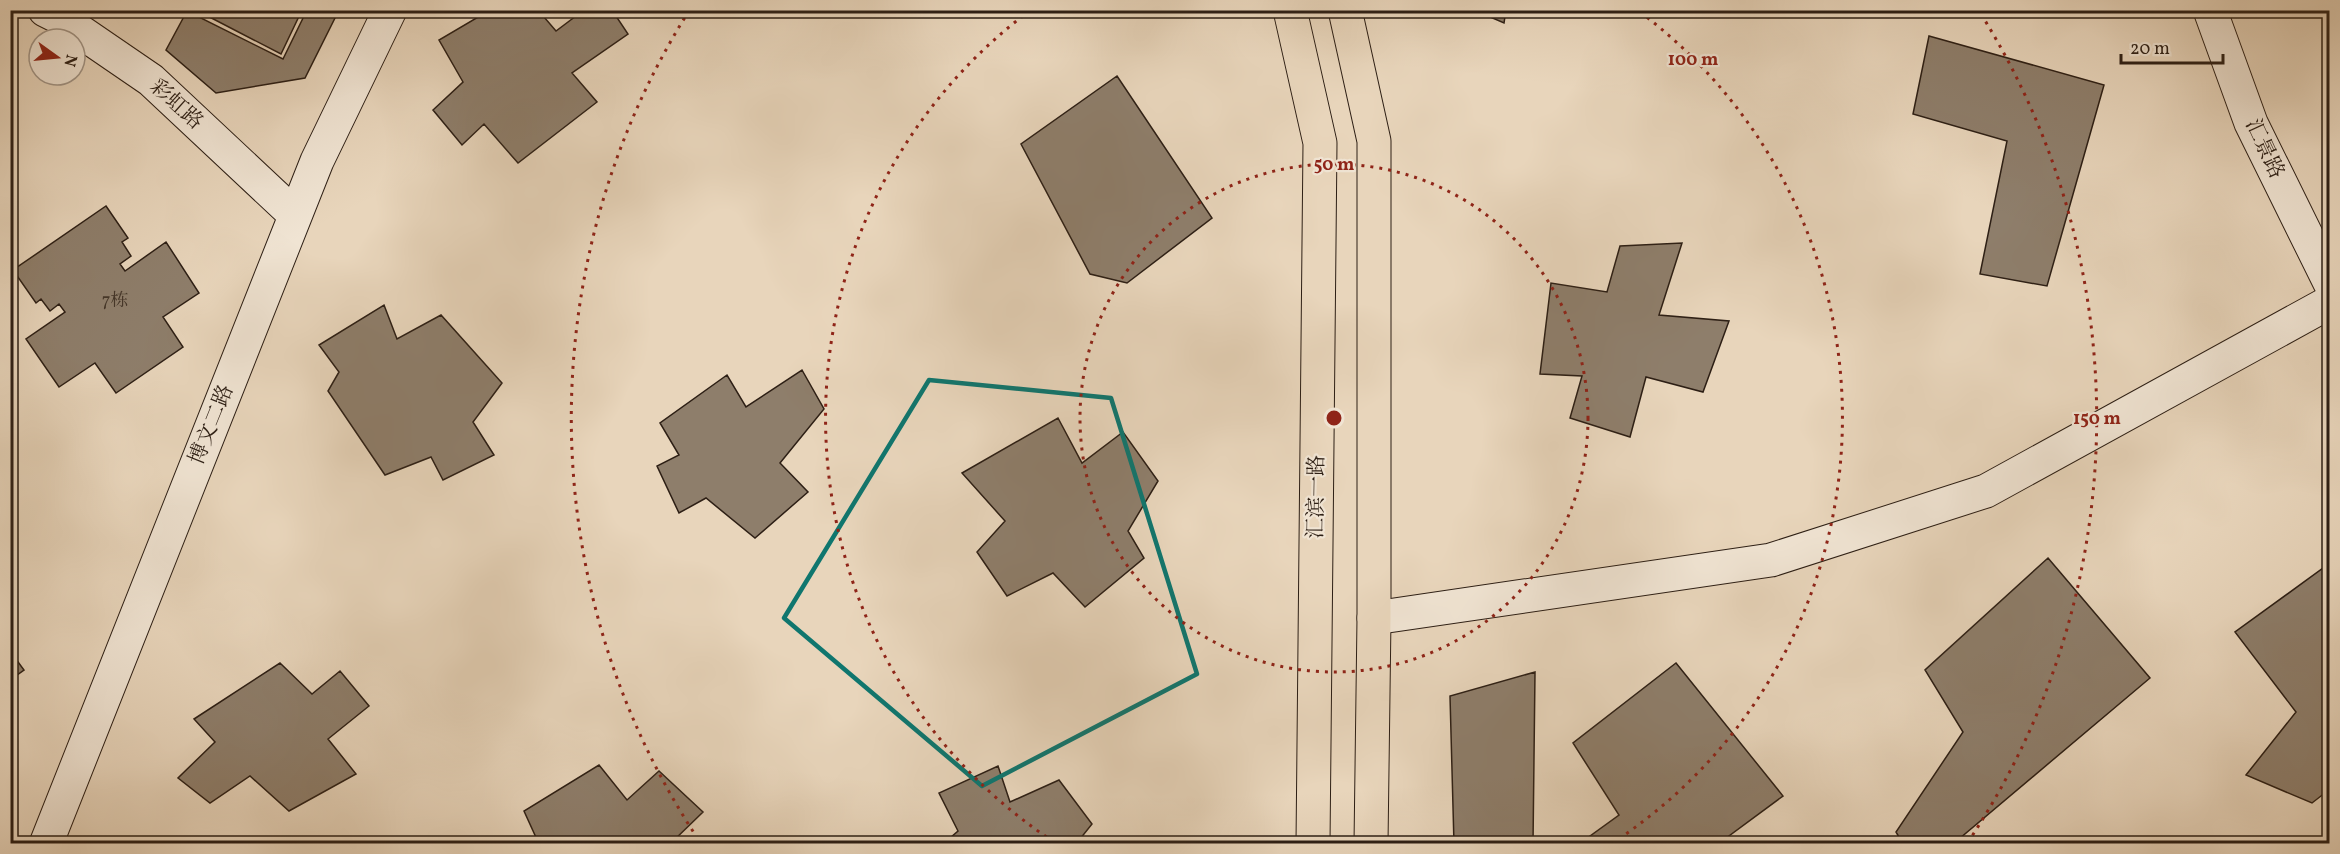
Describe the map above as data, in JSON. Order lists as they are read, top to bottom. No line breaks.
{"streets":{"main road":["汇滨一路"],"street":["彩虹路","汇景路","博文二路"]},"crossings":[["彩虹路","博文二路"]],"house_numbers":["7栋"],"scale_bar":"20 m","north":"right","rings":["100 m","50 m","150 m"]}
